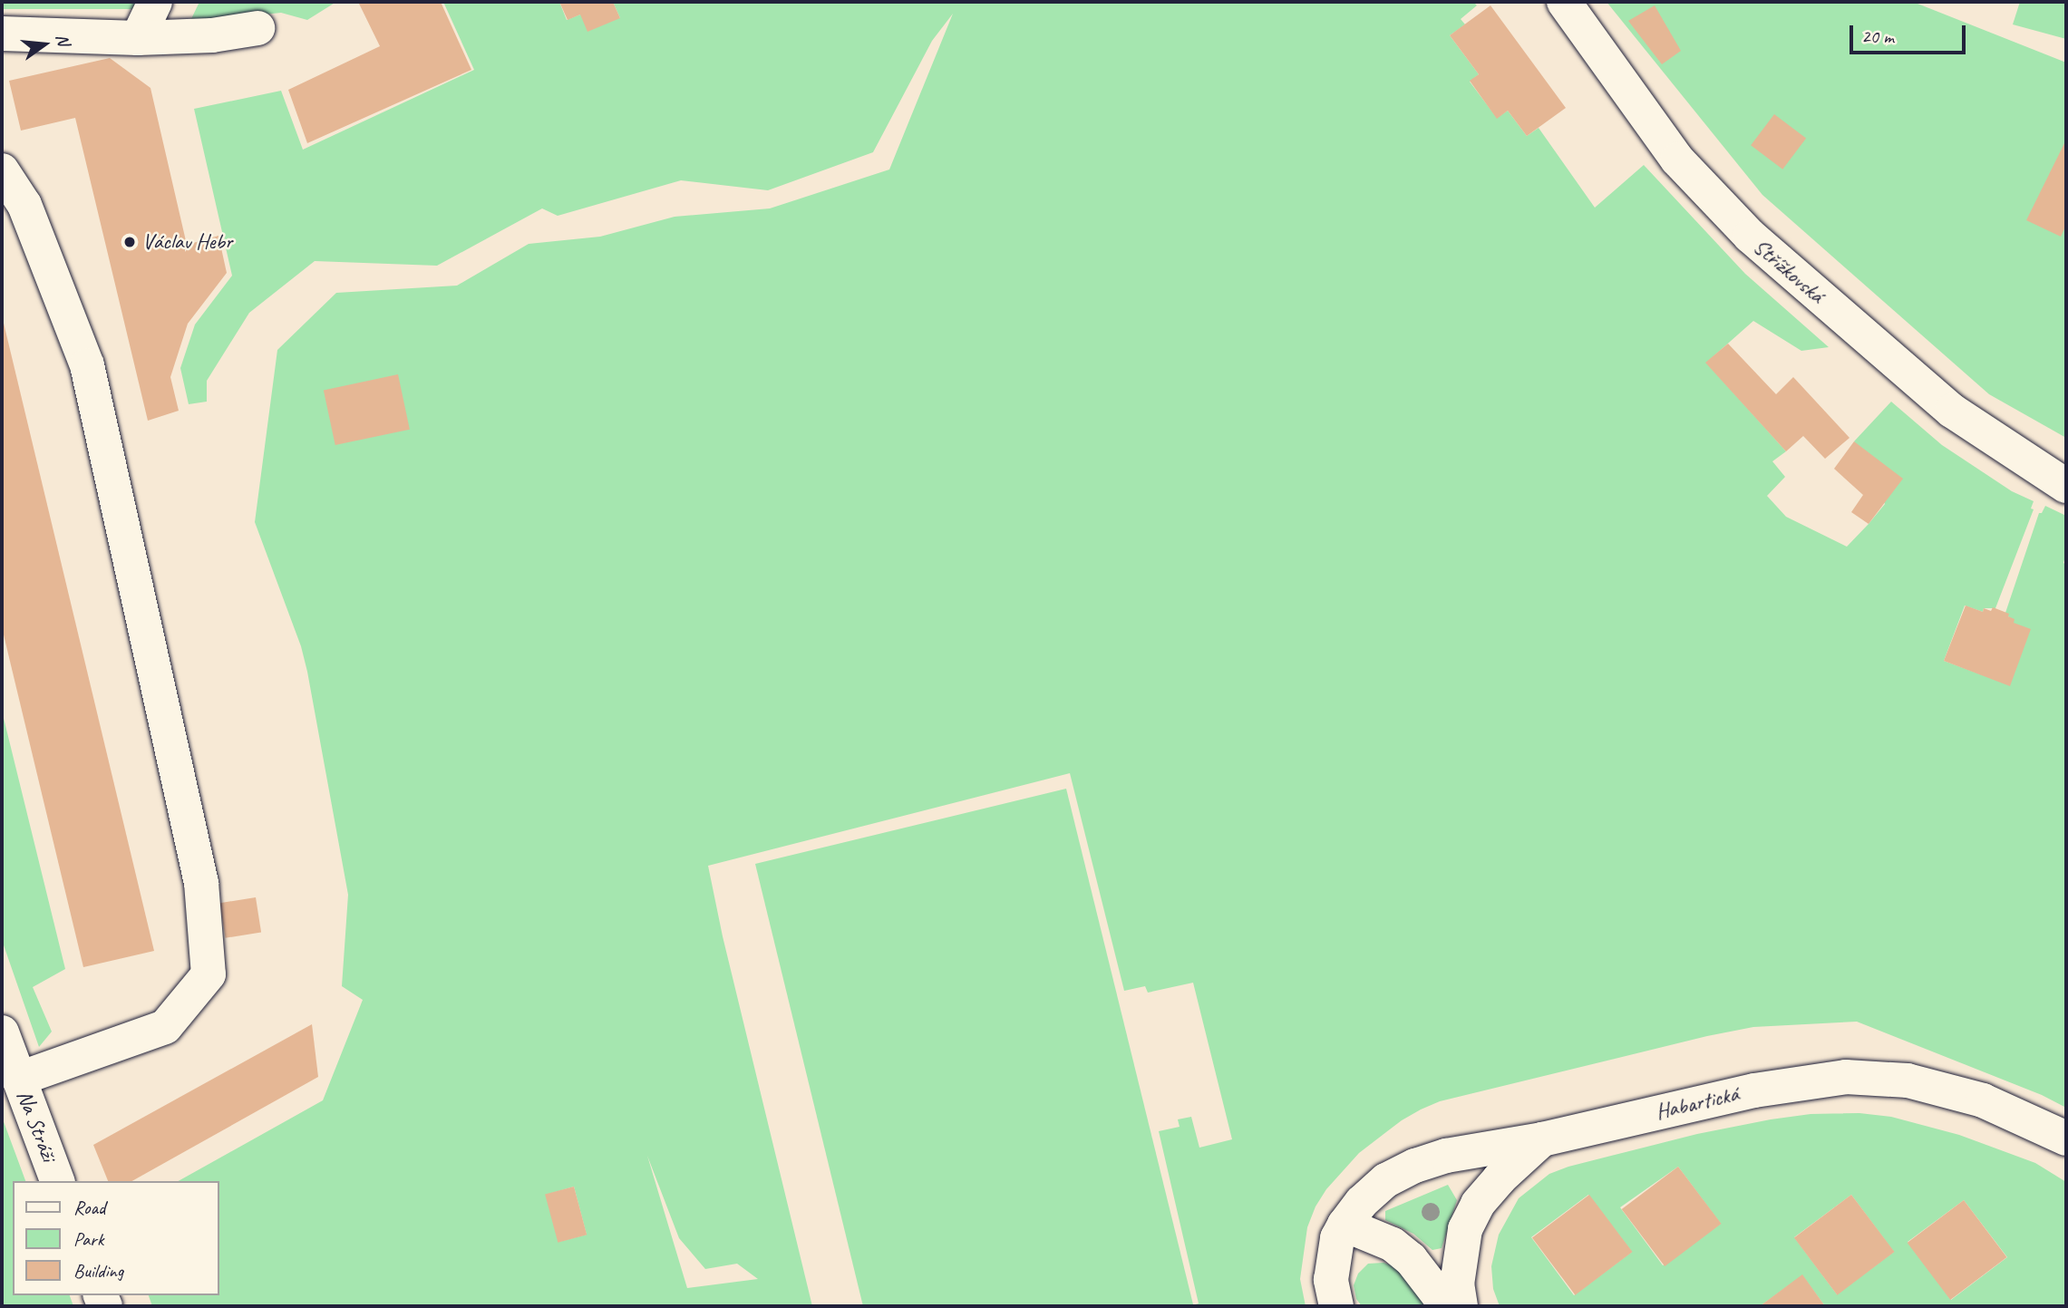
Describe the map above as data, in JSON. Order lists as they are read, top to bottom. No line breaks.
{"streets":{"street":["Střížkovská","Habartická","Na Stráži"]},"places":["Václav Hebr"],"legend":["Road","Park","Building"],"scale_bar":"20 m","north":"right"}
